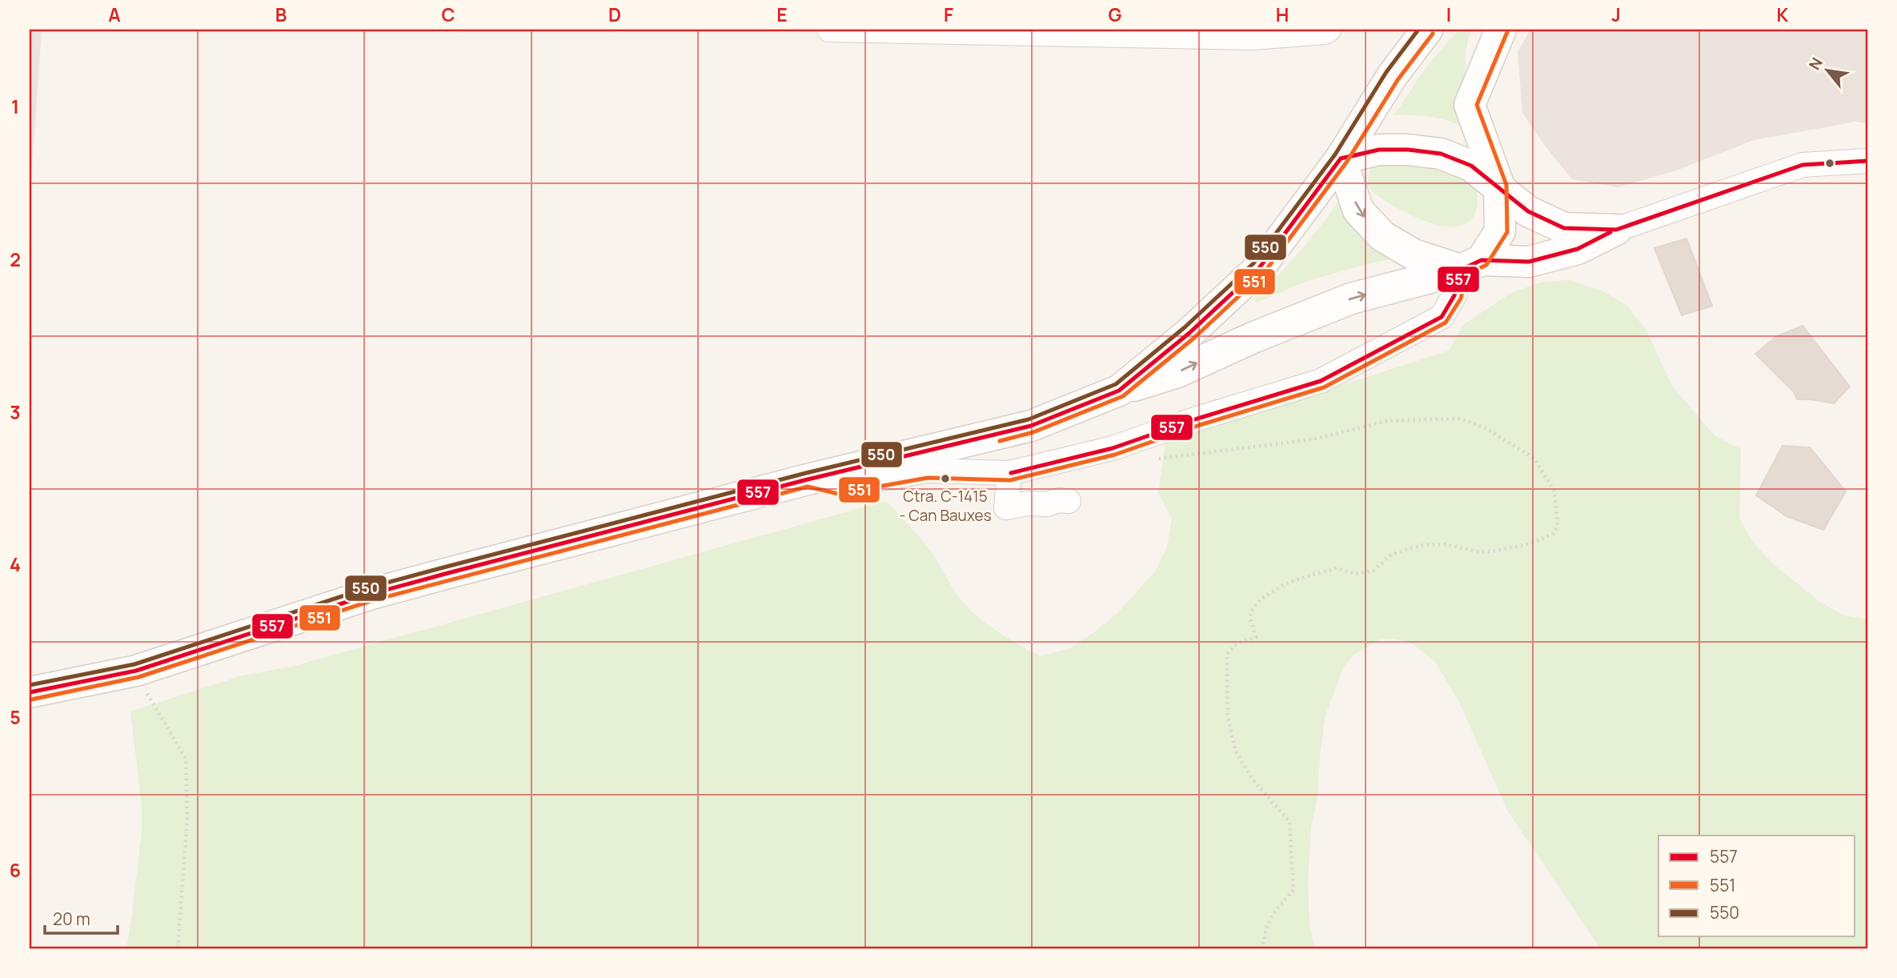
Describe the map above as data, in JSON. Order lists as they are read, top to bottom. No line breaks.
{"places":["Ctra. C-1415 - Can Bauxes"],"lines":["transit line 550","transit line 551","transit line 557"],"legend":["557","551","550"],"scale_bar":"20 m","north":"top left","grid":{"columns":["A","B","C","D","E","F","G","H","I","J","K"],"rows":["1","2","3","4","5","6"]}}
